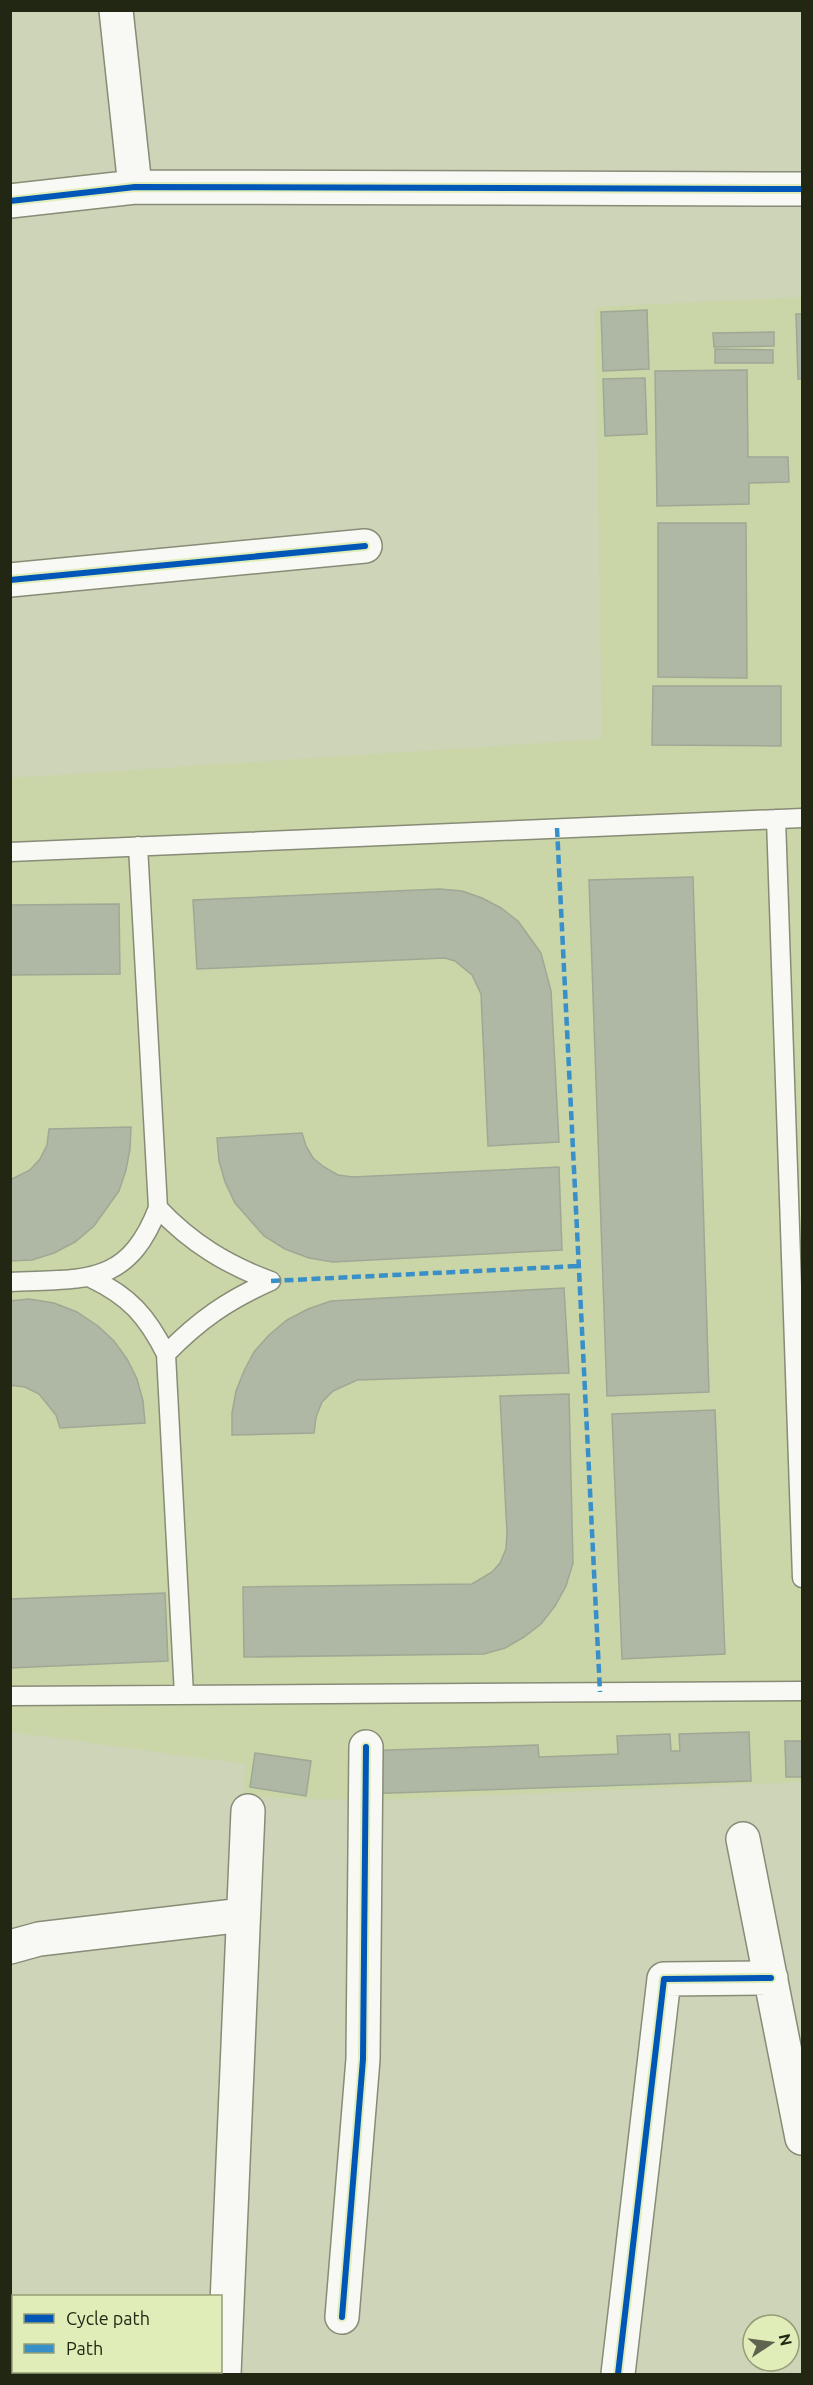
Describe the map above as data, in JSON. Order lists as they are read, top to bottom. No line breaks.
{"legend":["Cycle path","Path"],"north":"right"}
